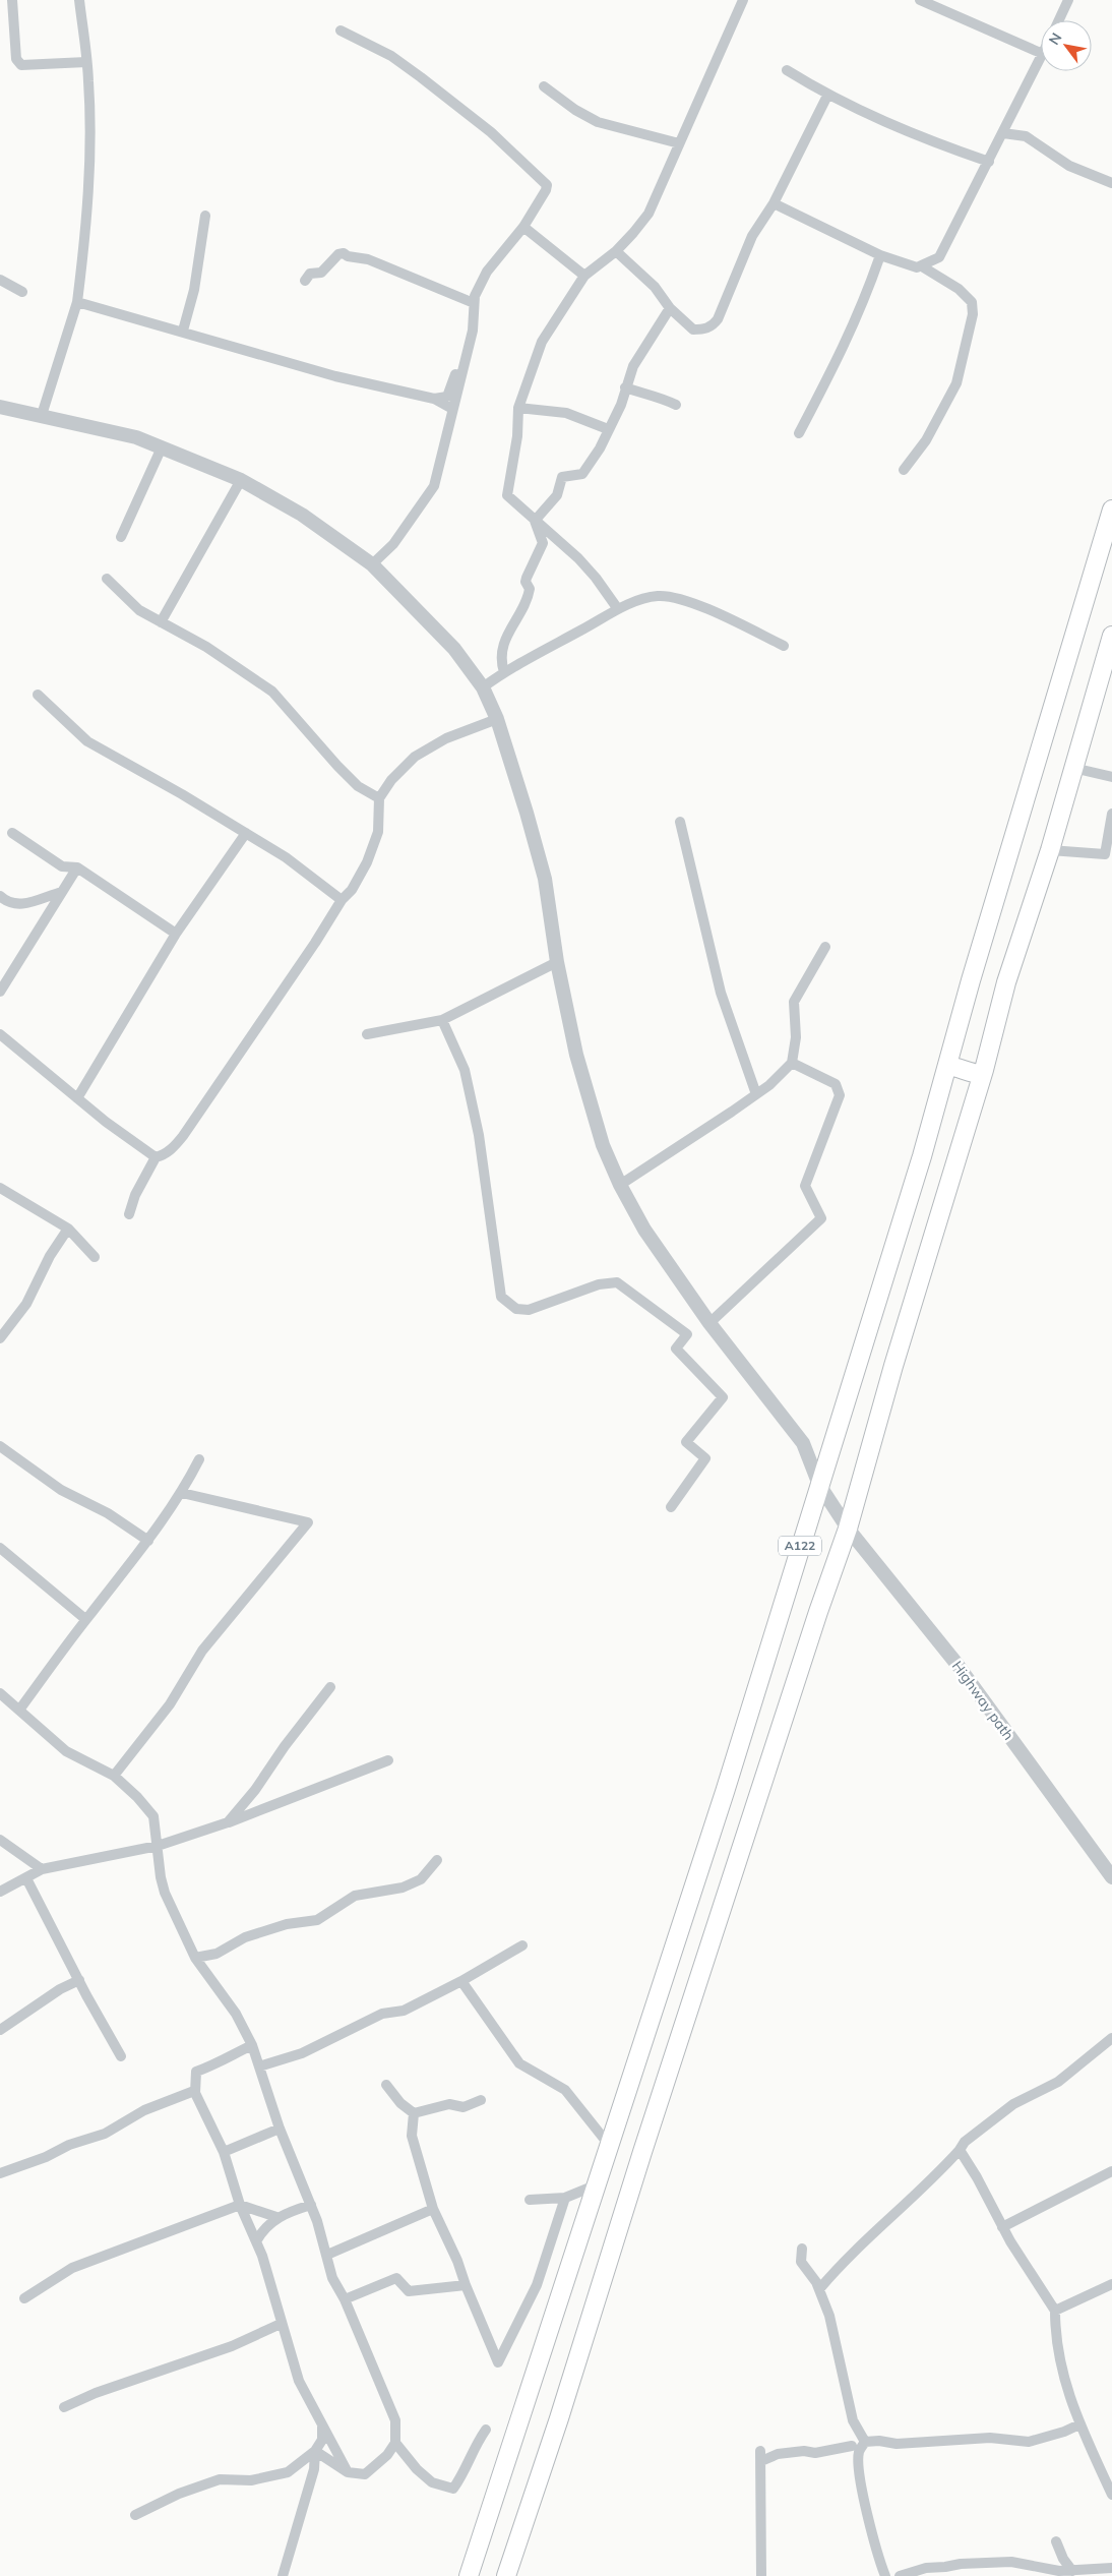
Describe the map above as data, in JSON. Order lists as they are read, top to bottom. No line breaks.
{"streets":{"highway":["A122"],"street":["Highway path"]},"crossings":[["A122","Highway path"]],"north":"top left"}
